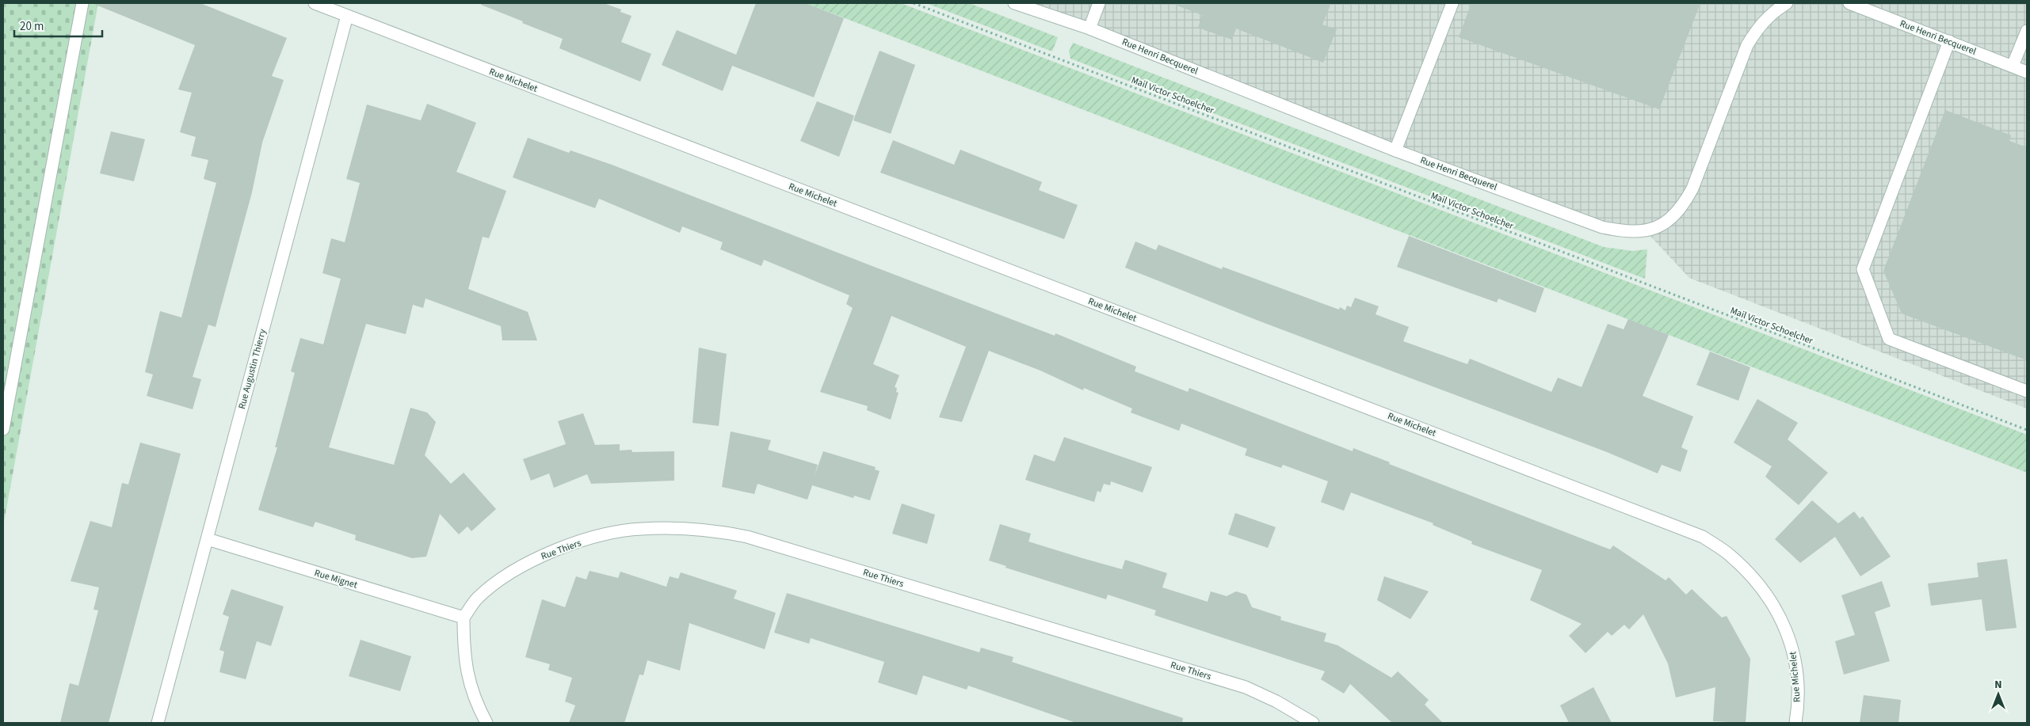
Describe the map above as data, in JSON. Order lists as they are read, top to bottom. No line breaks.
{"streets":{"street":["Rue Henri Becquerel","Rue Michelet","Rue Augustin Thierry","Rue Thiers","Rue Mignet"],"path":["Mail Victor Schoelcher"]},"crossings":[["Rue Michelet","Rue Augustin Thierry"],["Rue Augustin Thierry","Rue Mignet"],["Rue Thiers","Rue Mignet"]],"scale_bar":"20 m","north":"top"}
